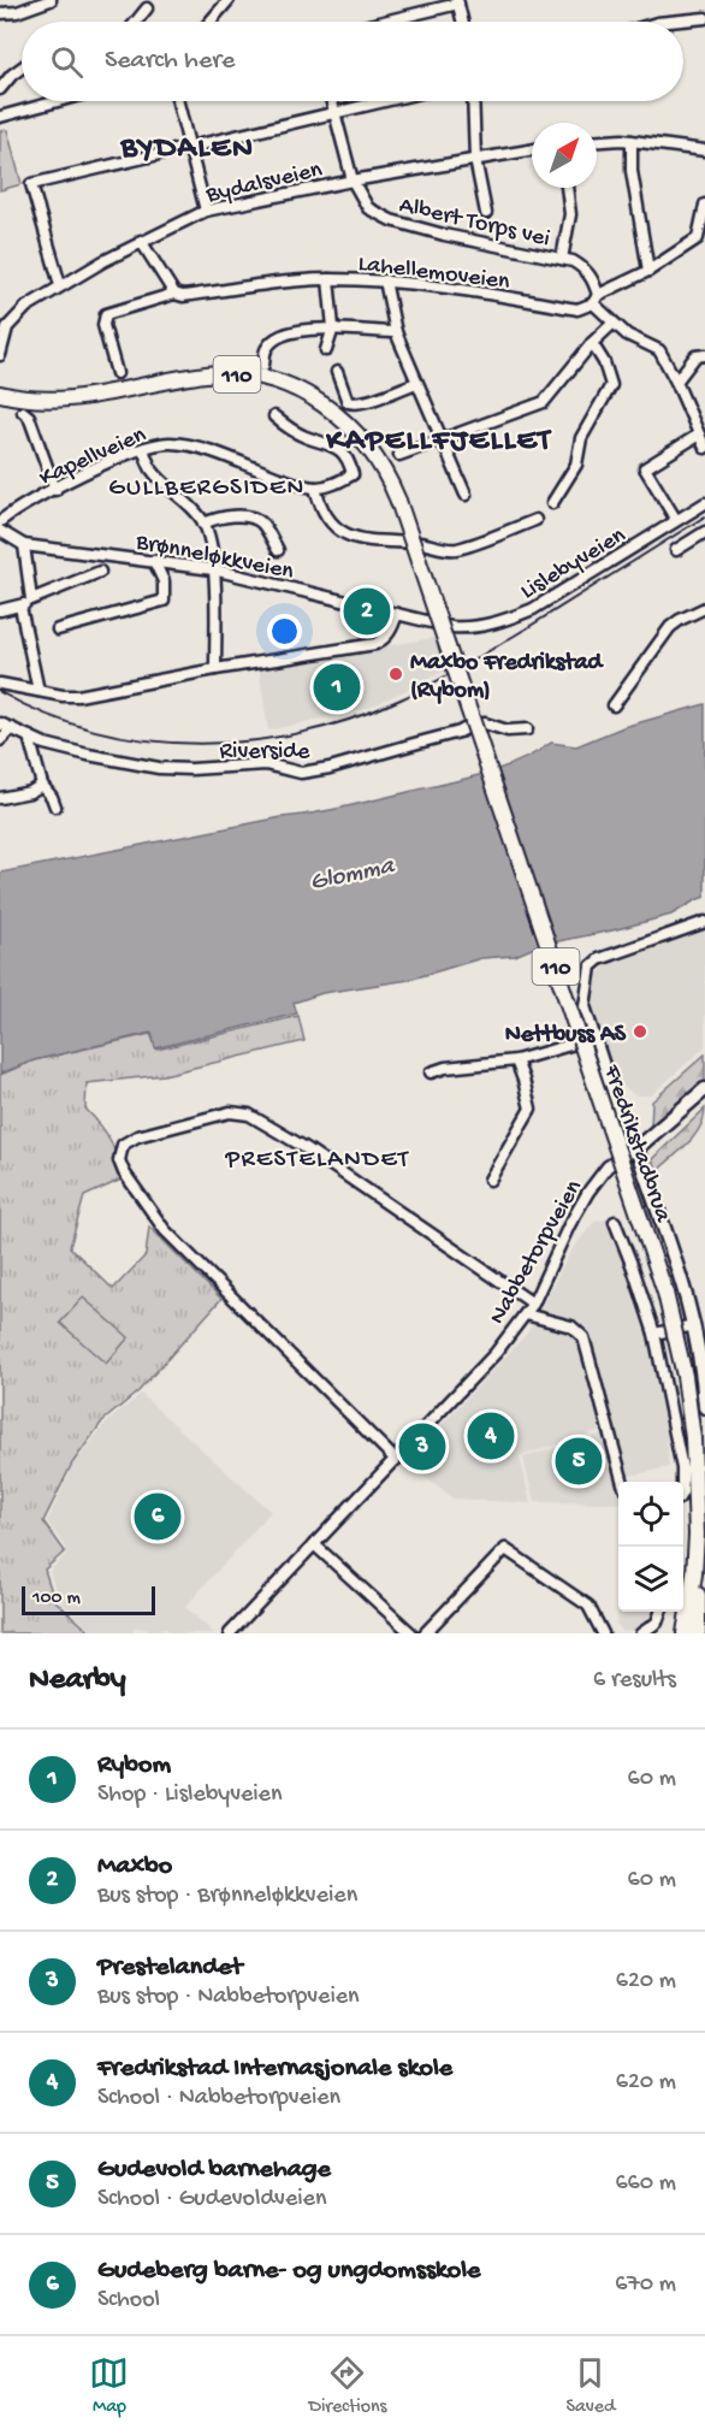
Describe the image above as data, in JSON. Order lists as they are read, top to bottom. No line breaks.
{"streets":{"highway":["110","Fredrikstadbrua"],"main road":["Nabbetorpveien"],"street":["Bydalsveien","Albert Torps vei","Lahellemoveien","Kapellveien","Brønneløkkveien","Lislebyveien","Riverside"]},"crossings":[["Bydalsveien","Albert Torps vei"],["Albert Torps vei","Lahellemoveien"],["110","Fredrikstadbrua"],["Brønneløkkveien","Lislebyveien"]],"districts":["BYDALEN","KAPELLFJELLET","GULLBERGSIDEN","PRESTELANDET"],"water":["Glomma"],"places":["Maxbo Fredrikstad (Rybom)","Nettbuss AS"],"scale_bar":"100 m","north":"top right","page":{"search":"Search here","pins":["2","1","4","3","5","6"],"scale":"100 m","heading":["Nearby","6 results"],"list":[{"mark":"1","name":"Rybom","note":"Shop · Lislebyveien","value":"60 m"},{"mark":"2","name":"Maxbo","note":"Bus stop · Brønneløkkveien","value":"60 m"},{"mark":"3","name":"Prestelandet","note":"Bus stop · Nabbetorpveien","value":"620 m"},{"mark":"4","name":"Fredrikstad Internasjonale skole","note":"School · Nabbetorpveien","value":"620 m"},{"mark":"5","name":"Gudevold barnehage","note":"School · Gudevoldveien","value":"660 m"},{"mark":"6","name":"Gudeberg barne- og ungdomsskole","note":"School","value":"670 m"}],"nav":["Map","Directions","Saved"]}}
